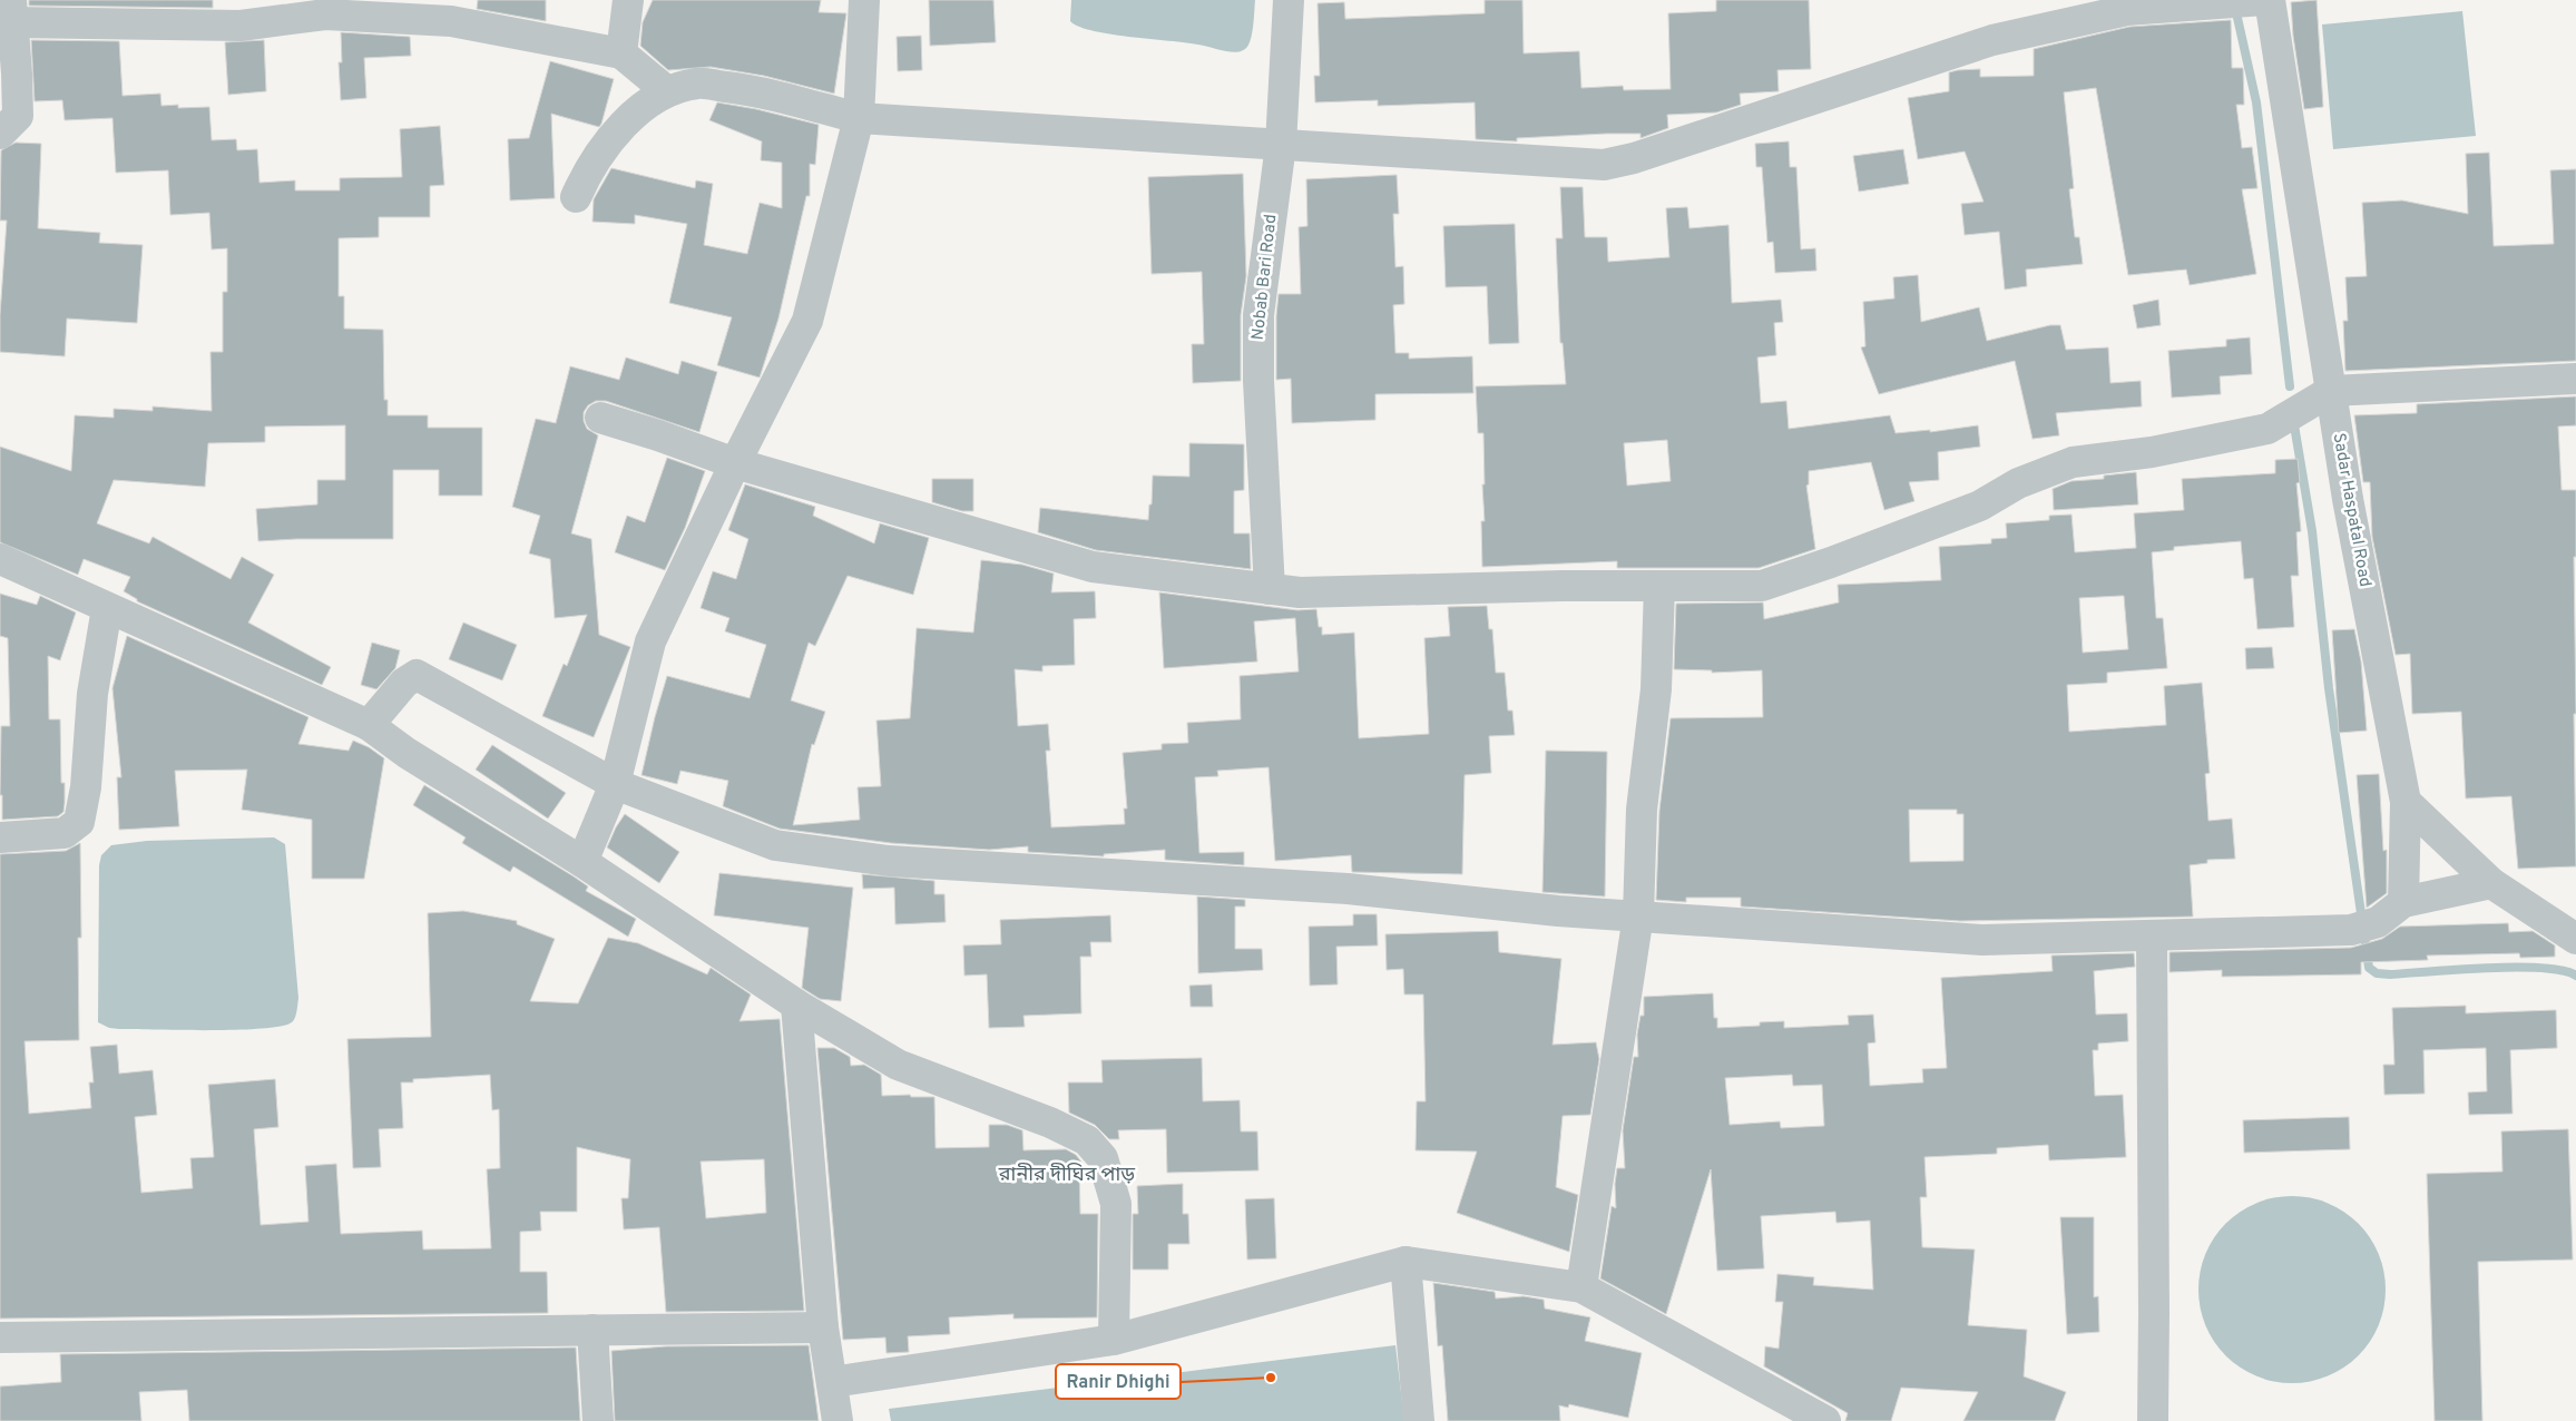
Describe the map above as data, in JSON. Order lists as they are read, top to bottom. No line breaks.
{"streets":{"street":["Nobab Bari Road","Sadar Haspatal Road"]},"districts":["রানীর দীঘির পাড়"],"places":["Ranir Dhighi"]}
